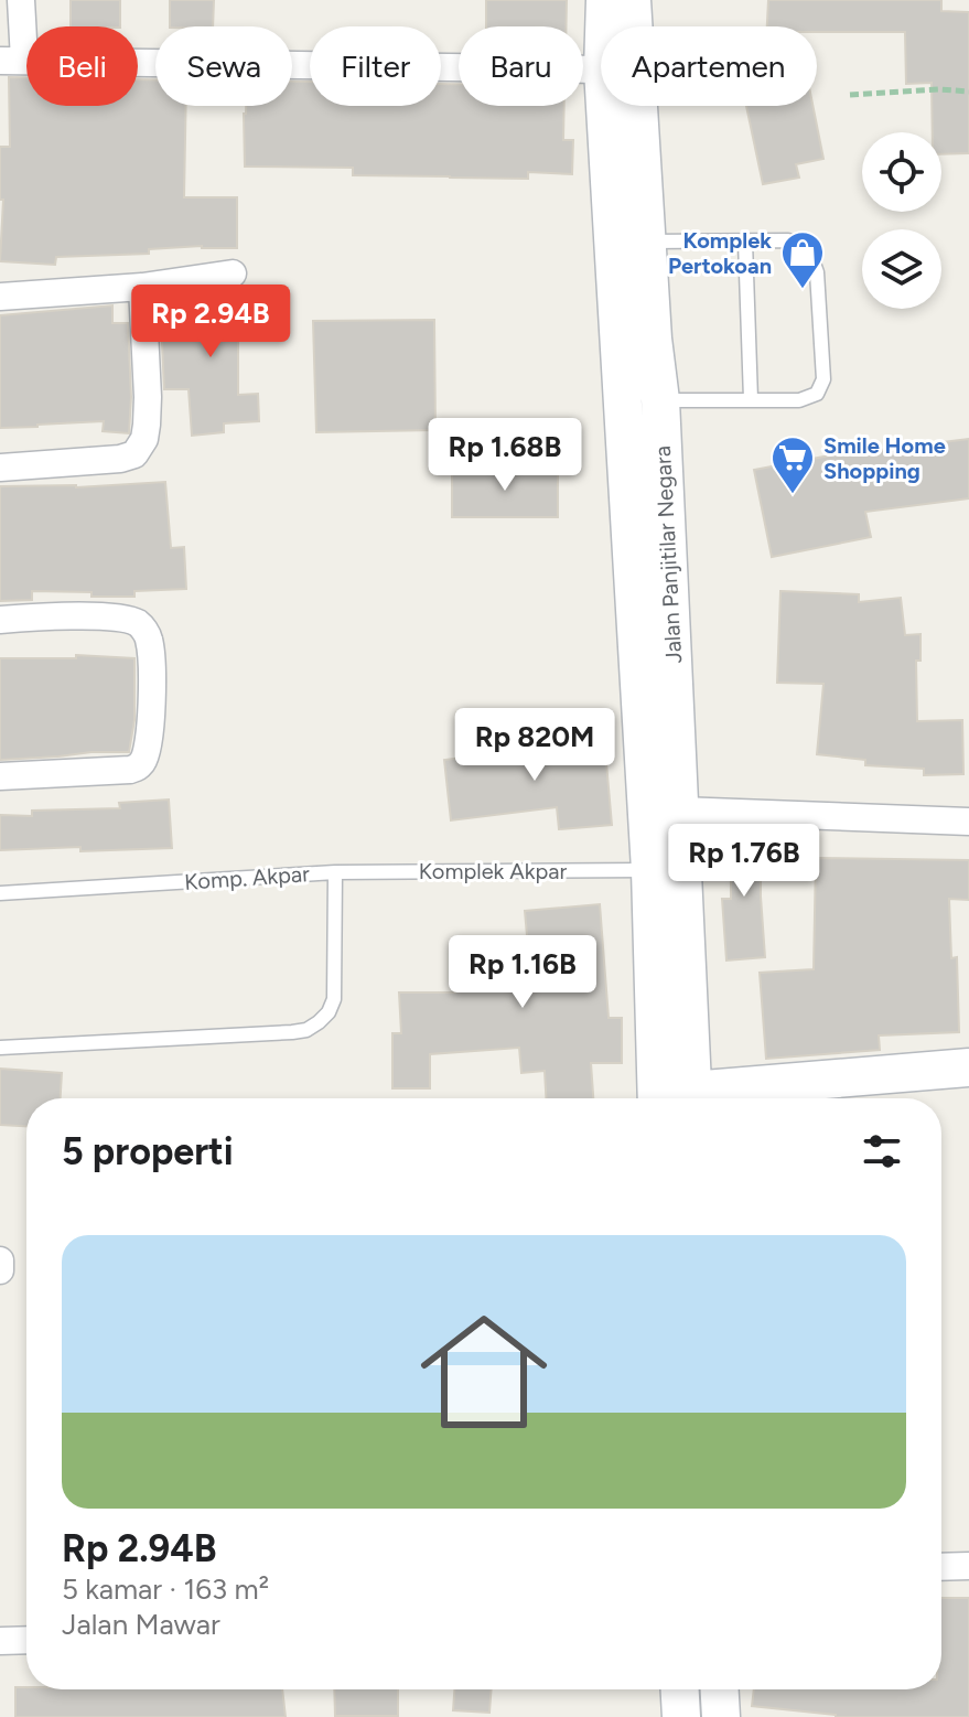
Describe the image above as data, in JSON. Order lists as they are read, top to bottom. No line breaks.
{"streets":{"main road":["Jalan Panjitilar Negara"],"lane":["Komplek Akpar","Komp. Akpar"]},"crossings":[["Komplek Akpar","Komp. Akpar"]],"places":{"shop":["Komplek Pertokoan"],"supermarket":["Smile Home Shopping"]},"page":{"chip":["Beli","Sewa","Filter","Baru","Apartemen"],"price":["Rp 2.94B","Rp 1.68B","Rp 820M","Rp 1.76B","Rp 1.16B"],"heading":"5 properti","list":[{"name":"Rp 2.94B","note":"5 kamar · 163 m² · Jalan Mawar"}]}}
